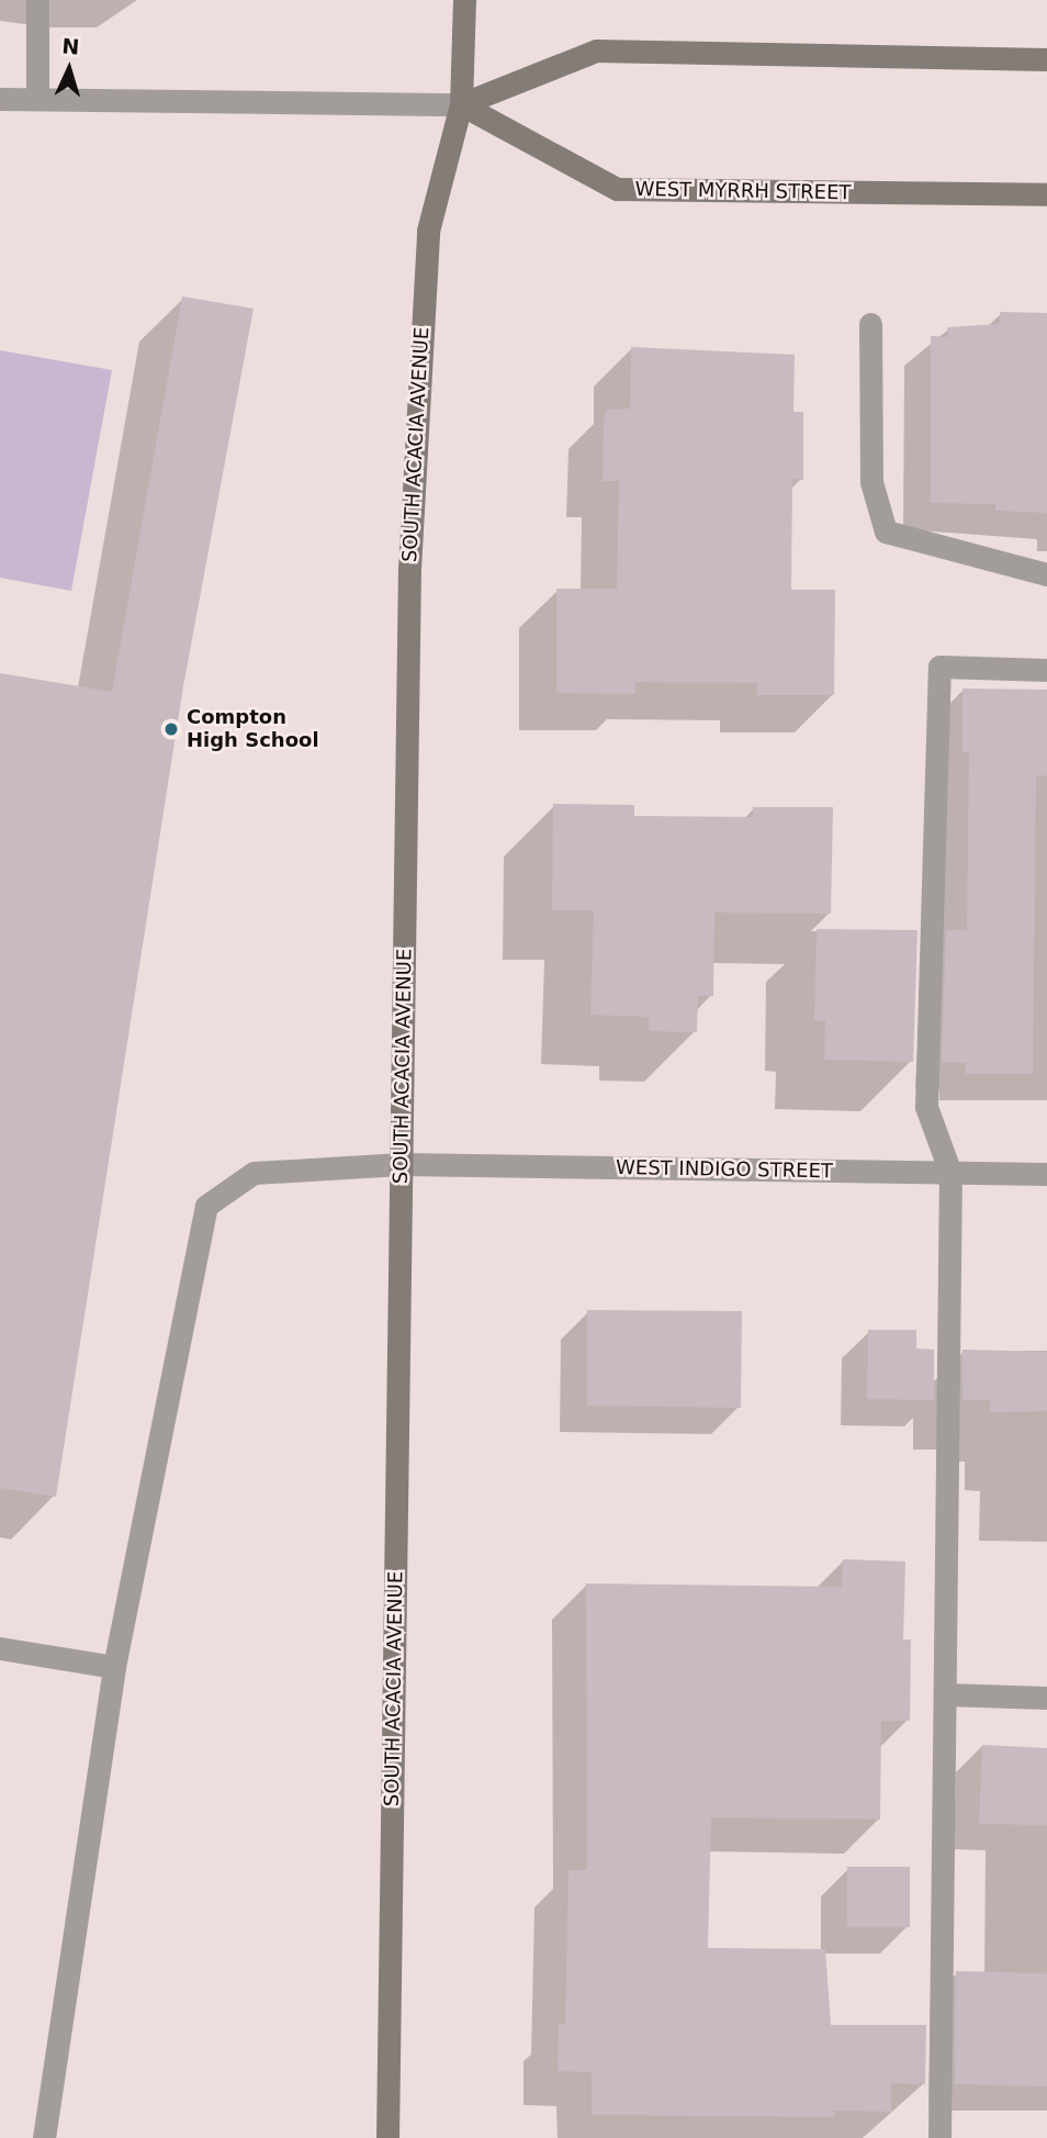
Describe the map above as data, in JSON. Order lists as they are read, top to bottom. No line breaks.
{"streets":{"street":["WEST MYRRH STREET","SOUTH ACACIA AVENUE","WEST INDIGO STREET"]},"crossings":[["WEST MYRRH STREET","SOUTH ACACIA AVENUE"],["SOUTH ACACIA AVENUE","WEST INDIGO STREET"]],"places":["Compton High School"],"north":"top"}
